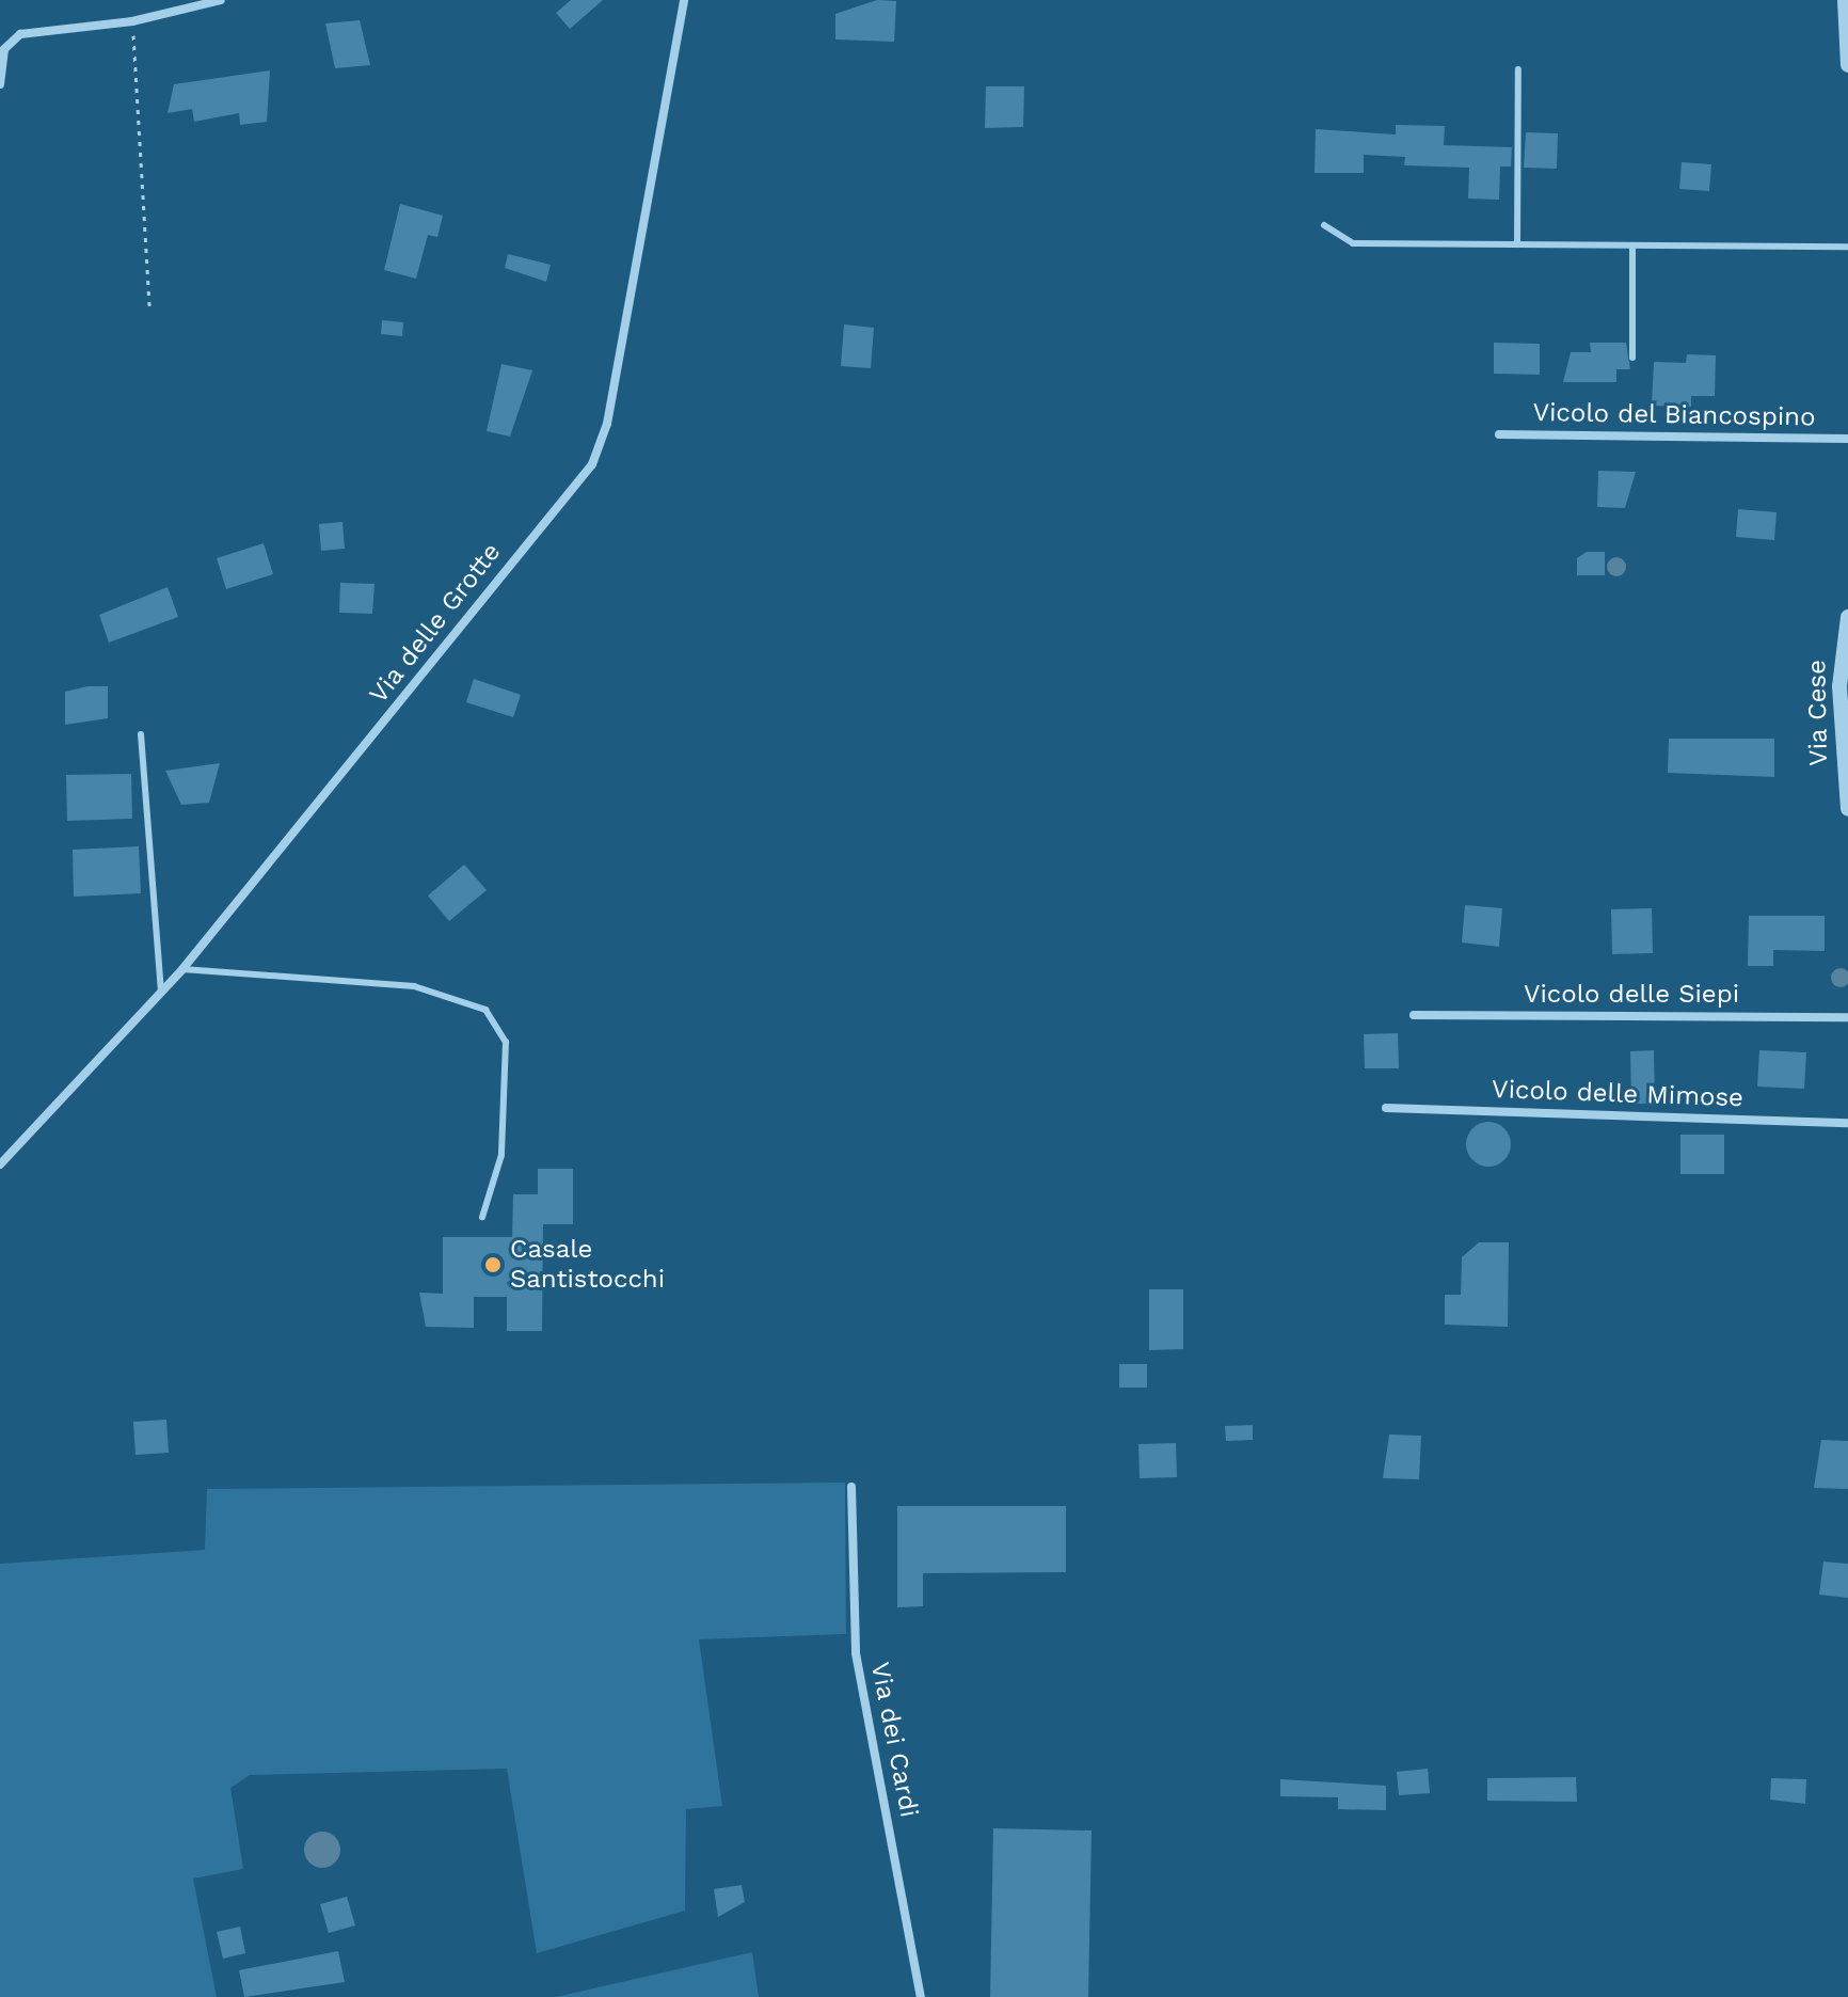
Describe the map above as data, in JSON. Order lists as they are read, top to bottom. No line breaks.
{"streets":{"street":["Vicolo del Biancospino","Via delle Grotte","Via Cese","Vicolo delle Siepi","Vicolo delle Mimose","Via dei Cardi"]},"places":["Casale Santistocchi"]}
